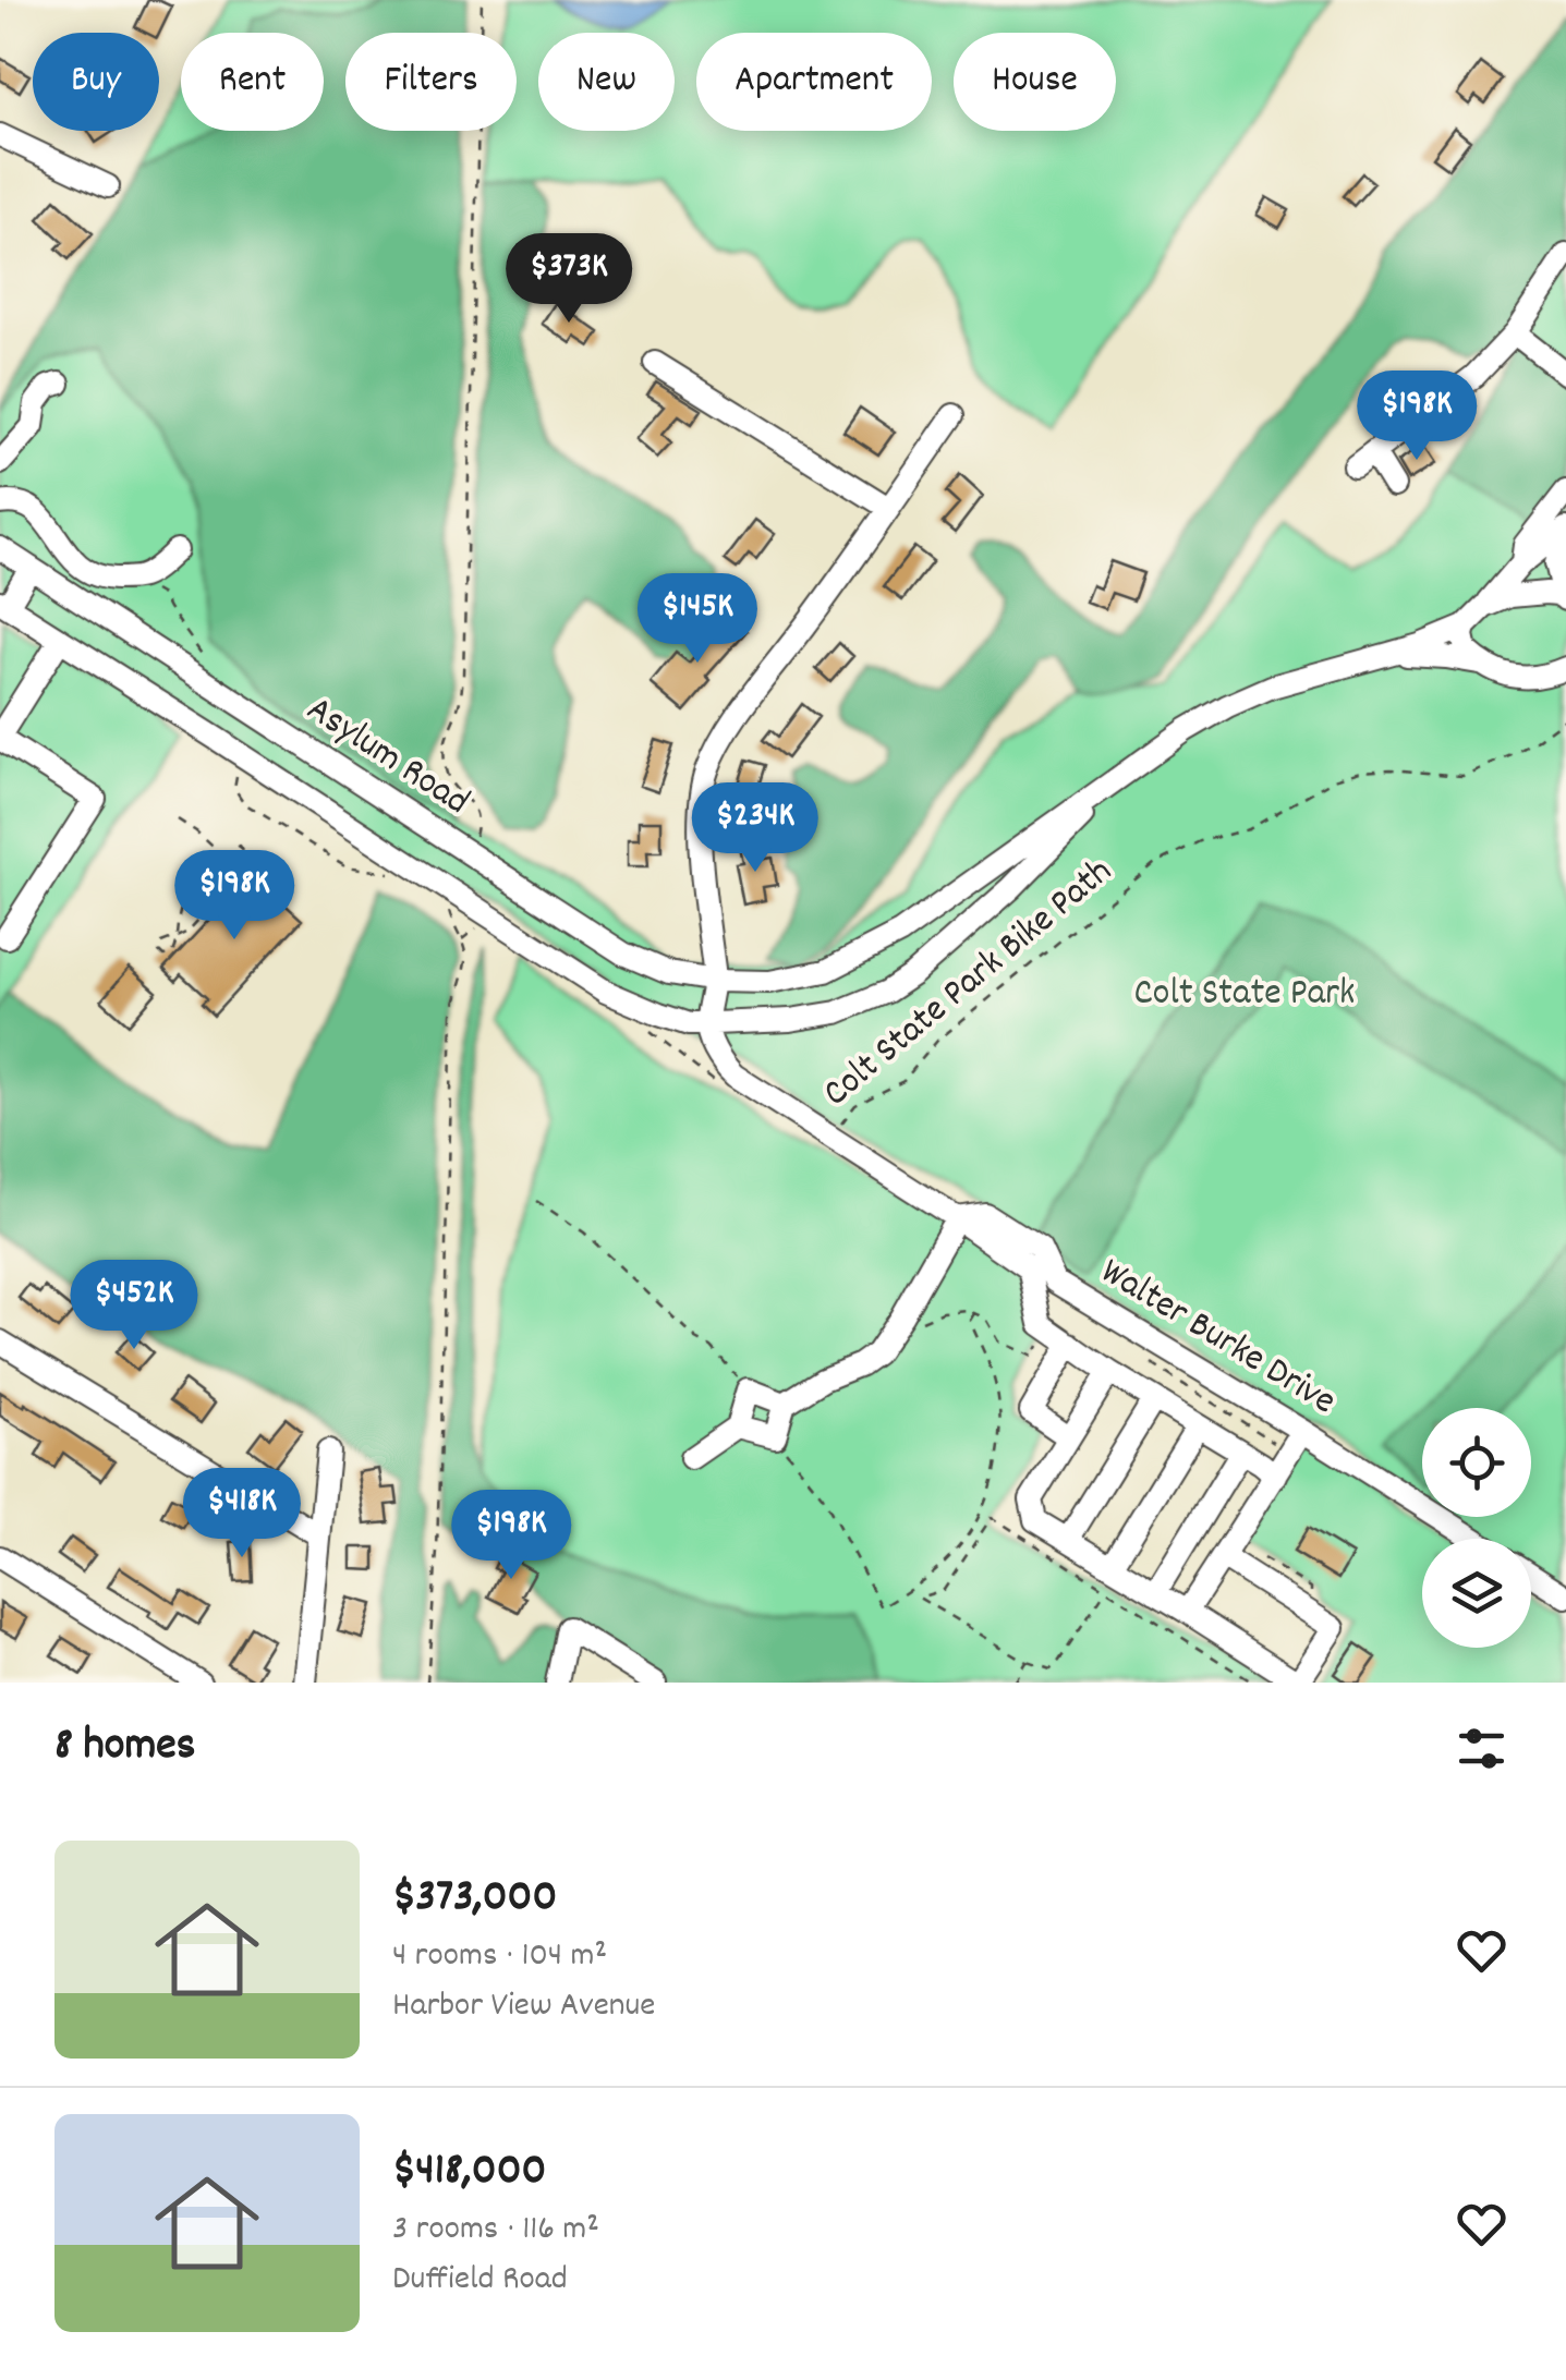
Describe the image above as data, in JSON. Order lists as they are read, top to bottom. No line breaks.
{"streets":{"street":["Asylum Road","Walter Burke Drive"],"path":["Colt State Park Bike Path"]},"crossings":[["Asylum Road","Walter Burke Drive"],["Colt State Park Bike Path","Walter Burke Drive"]],"parks":["Colt State Park"],"page":{"chip":["Buy","Rent","Filters","New","Apartment","House"],"price":["$373K","$198K","$145K","$234K","$198K","$452K","$418K","$198K"],"heading":"8 homes","list":[{"name":"$373,000","note":"4 rooms · 104 m² · Harbor View Avenue"},{"name":"$418,000","note":"3 rooms · 116 m² · Duffield Road"}]}}
